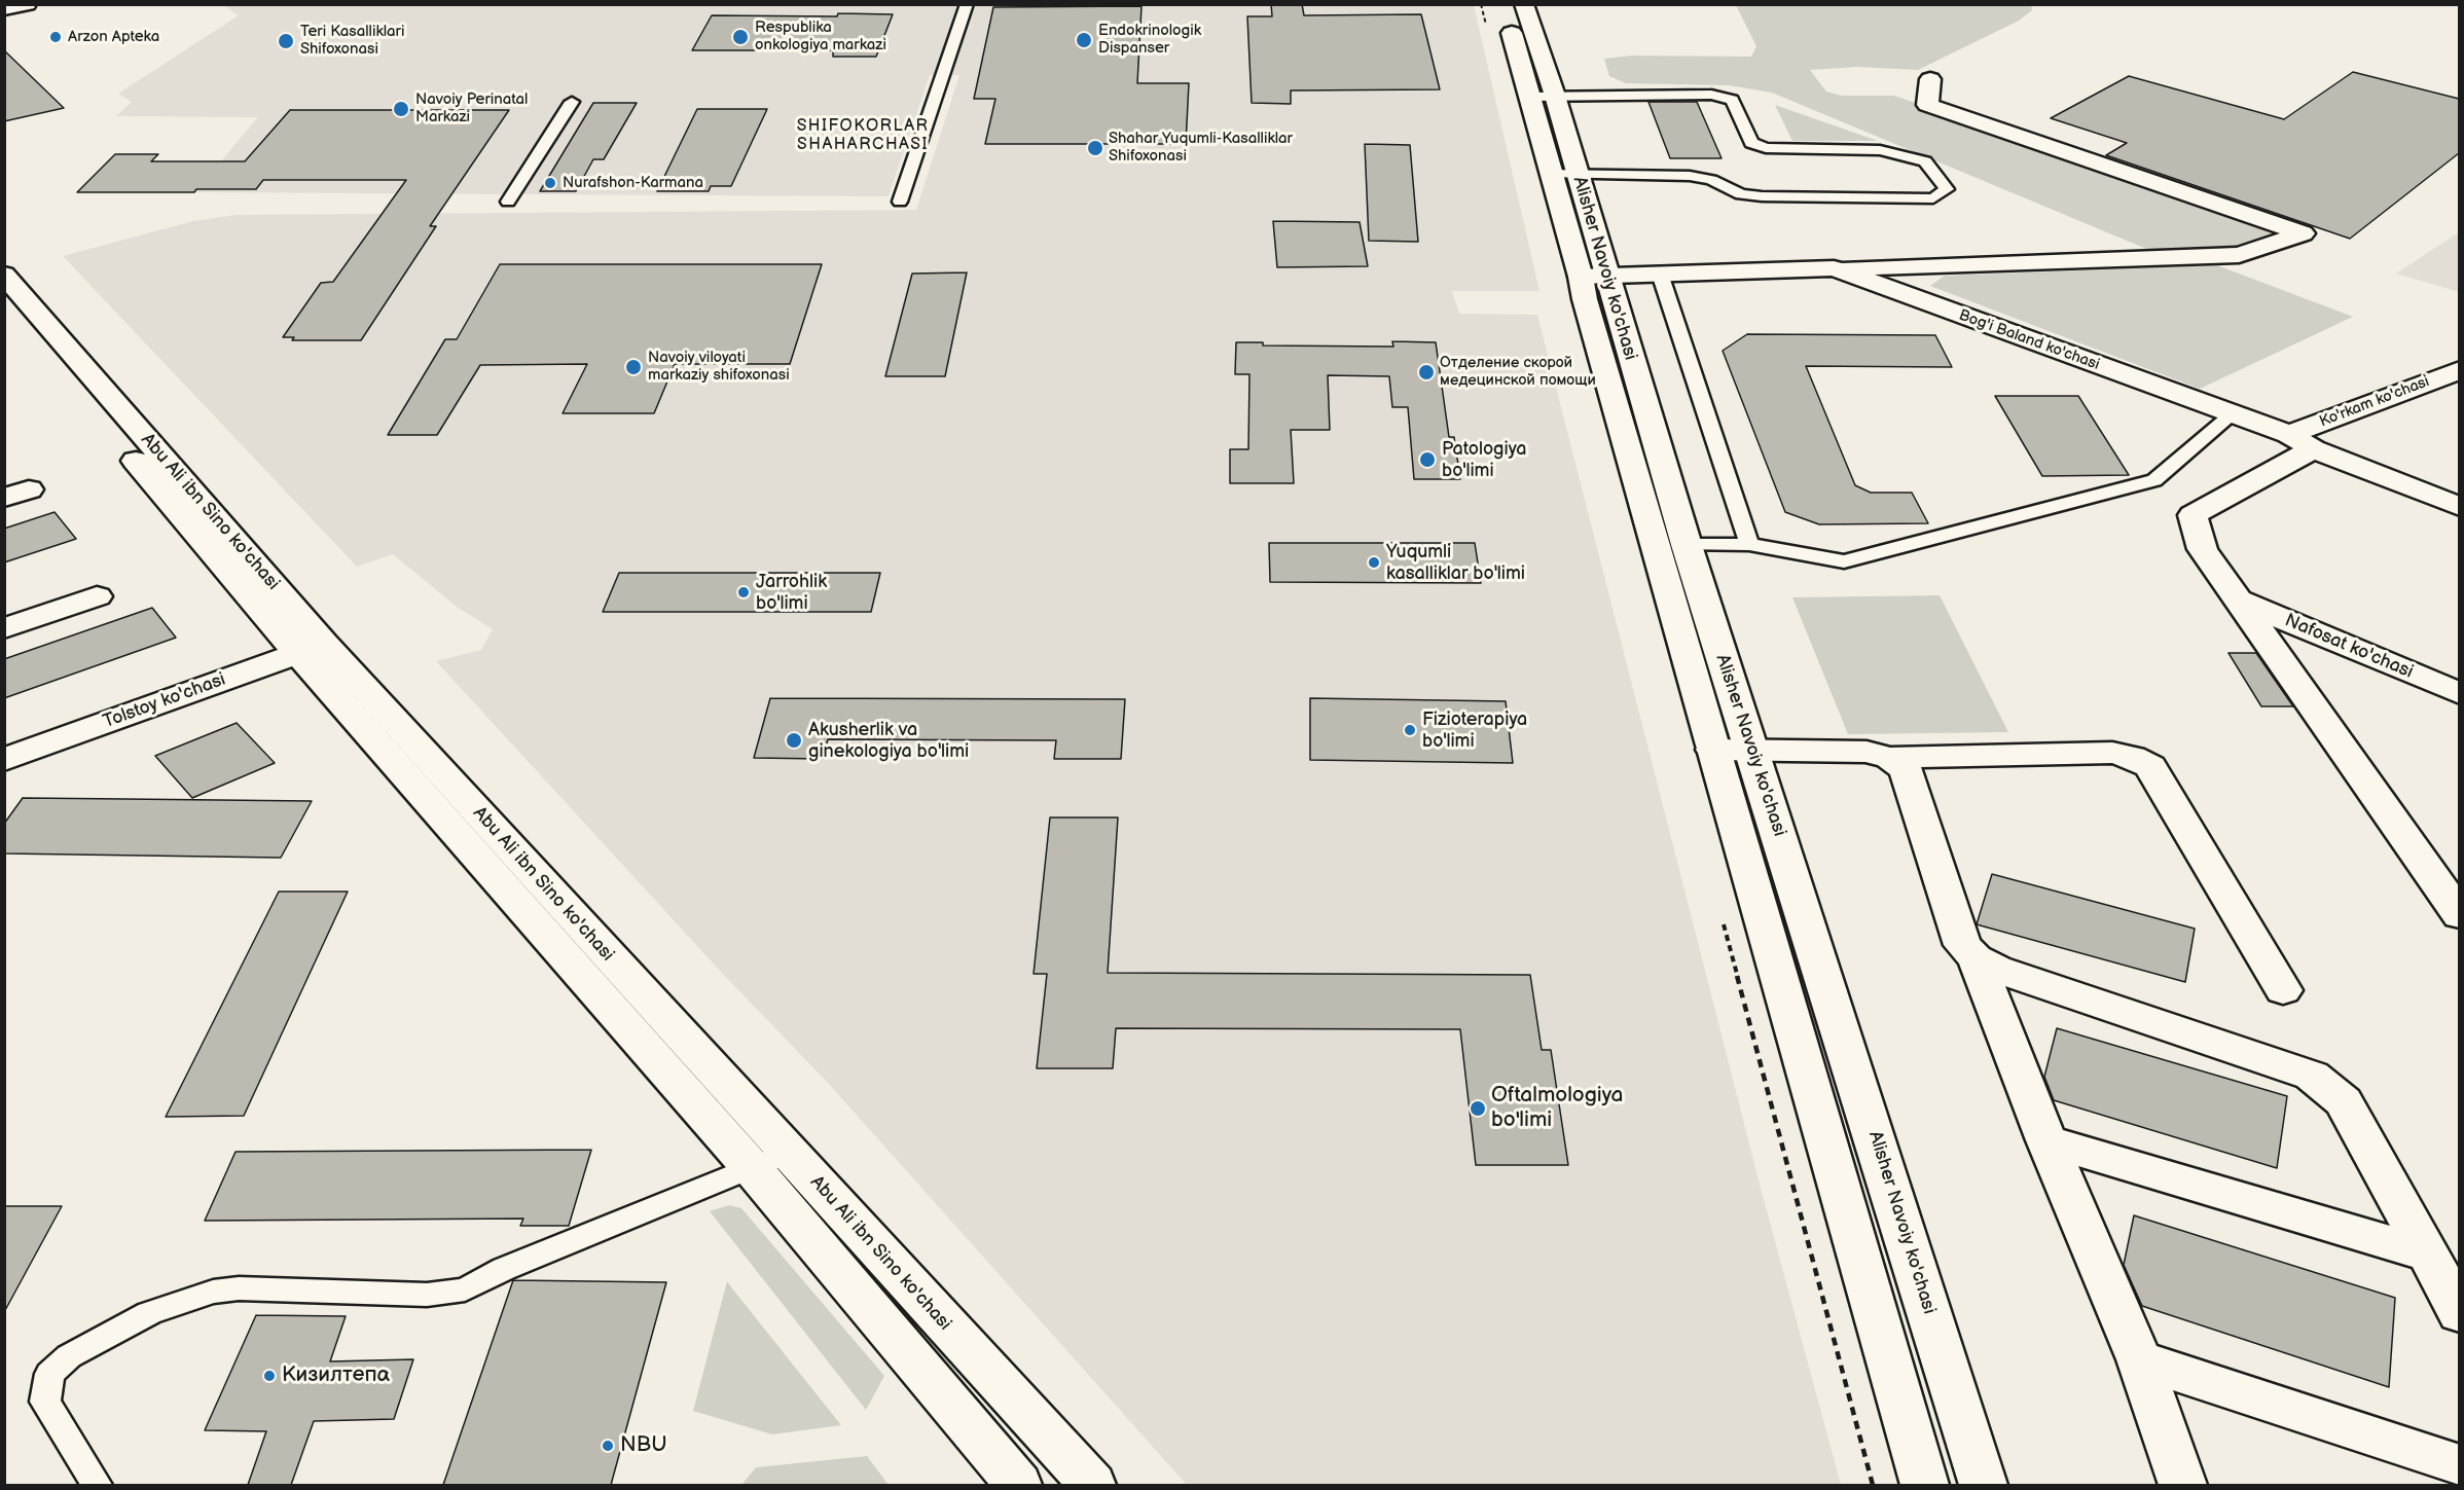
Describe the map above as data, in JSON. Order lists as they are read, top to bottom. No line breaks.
{"streets":{"street":["Alisher Navoiy ko'chasi","Bog'i Baland ko'chasi","Ko'rkam ko'chasi","Abu Ali ibn Sino ko'chasi","Nafosat ko'chasi","Tolstoy ko'chasi"]},"crossings":[["Alisher Navoiy ko'chasi","Bog'i Baland ko'chasi"],["Bog'i Baland ko'chasi","Ko'rkam ko'chasi"],["Ko'rkam ko'chasi","Nafosat ko'chasi"],["Abu Ali ibn Sino ko'chasi","Tolstoy ko'chasi"]],"districts":["SHIFOKORLAR SHAHARCHASI"],"places":["Arzon Apteka","Respublika onkologiya markazi","Endokrinologik Dispanser","Teri Kasalliklari Shifoxonasi","Navoiy Perinatal Markazi","Shahar Yuqumli-Kasalliklar Shifoxonasi","Nurafshon-Karmana","Navoiy viloyati markaziy shifoxonasi","Отделение скорой медецинской помощи","Patologiya bo'limi","Yuqumli kasalliklar bo'limi","Jarrohlik bo'limi","Fizioterapiya bo'limi","Akusherlik va ginekologiya bo'limi","Oftalmologiya bo'limi","Кизилтепа","NBU"]}
